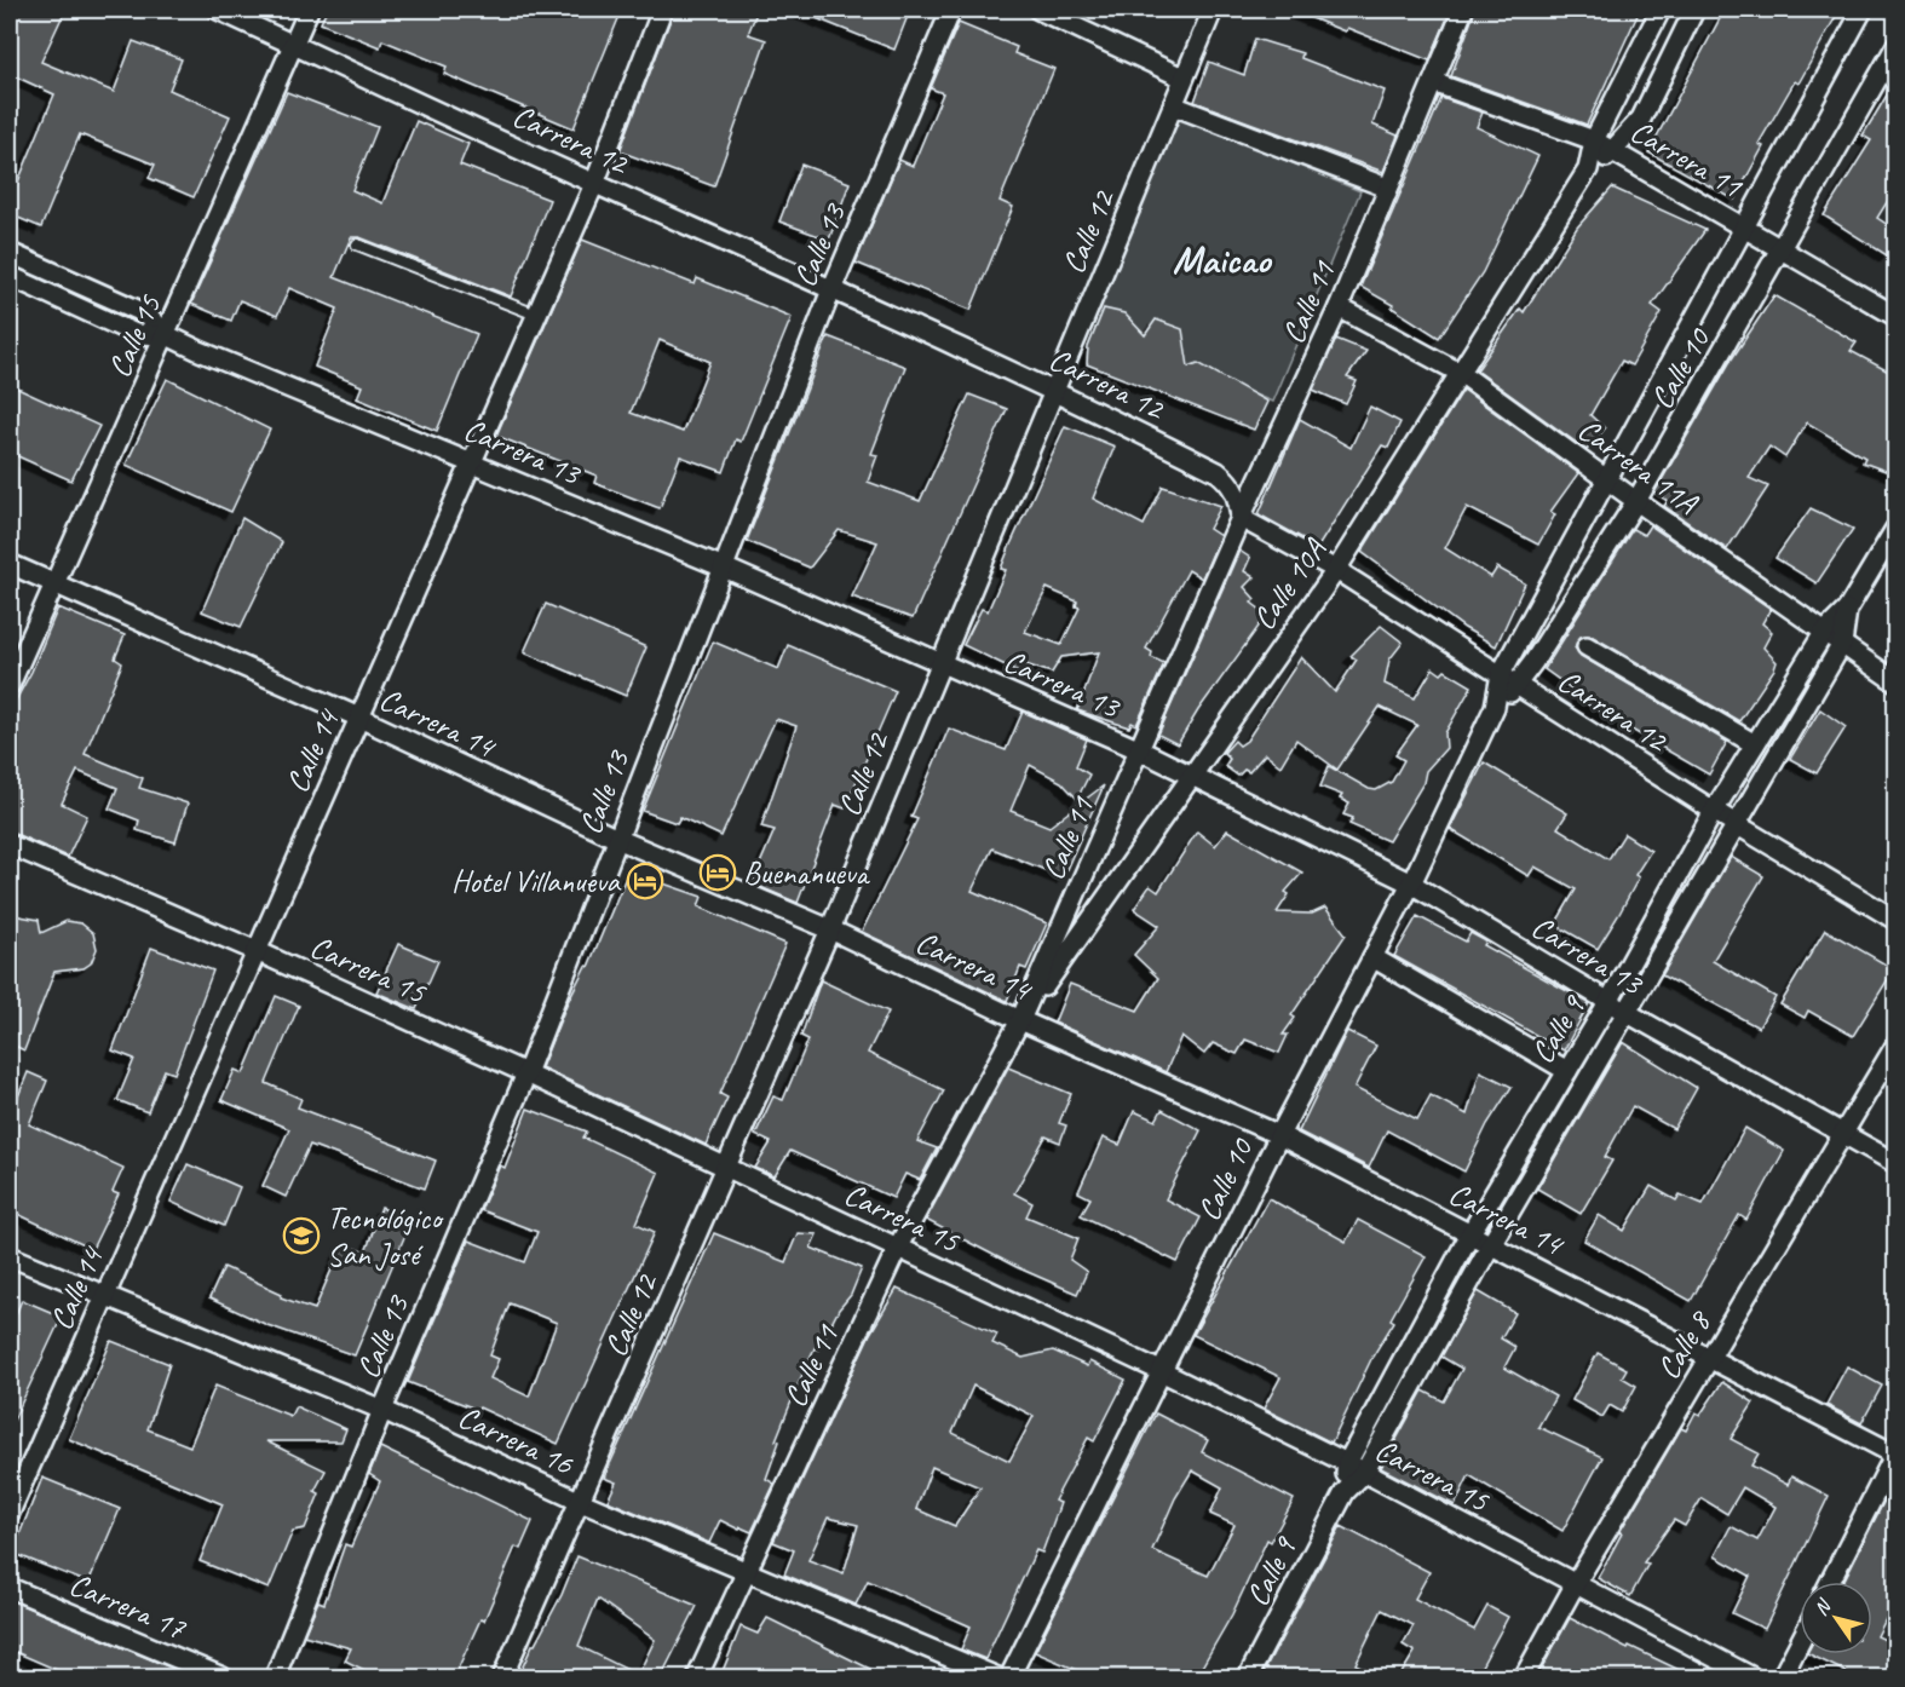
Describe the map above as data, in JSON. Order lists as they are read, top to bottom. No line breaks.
{"streets":{"street":["Carrera 12","Carrera 11","Calle 12","Calle 13","Calle 11","Calle 15","Calle 10","Carrera 13","Carrera 11A","Calle 10A","Carrera 14","Calle 14","Carrera 15","Calle 9","Calle 8","Carrera 16","Carrera 17"]},"crossings":[["Carrera 12","Calle 12"],["Carrera 12","Calle 13"],["Carrera 12","Calle 11"],["Carrera 12","Calle 15"],["Carrera 12","Calle 10"],["Carrera 12","Calle 10A"],["Carrera 12","Calle 14"],["Carrera 12","Calle 9"],["Carrera 11","Calle 11"],["Carrera 11","Calle 10"],["Carrera 11","Calle 10A"],["Calle 12","Carrera 13"],["Calle 12","Carrera 14"],["Calle 12","Carrera 15"],["Calle 12","Carrera 16"],["Calle 13","Carrera 13"],["Calle 13","Carrera 14"],["Calle 13","Carrera 15"],["Calle 13","Carrera 16"],["Calle 11","Carrera 13"],["Calle 11","Carrera 11A"],["Calle 11","Calle 10A"],["Calle 11","Carrera 14"],["Calle 11","Carrera 15"],["Calle 11","Carrera 16"],["Calle 15","Carrera 13"],["Calle 15","Carrera 14"],["Calle 10","Carrera 13"],["Calle 10","Carrera 11A"],["Calle 10","Carrera 14"],["Calle 10","Carrera 15"],["Carrera 13","Calle 10A"],["Carrera 13","Calle 14"],["Carrera 13","Calle 9"],["Carrera 13","Calle 8"],["Carrera 11A","Calle 10A"],["Carrera 11A","Calle 9"],["Calle 10A","Carrera 14"],["Carrera 14","Calle 14"],["Carrera 14","Calle 9"],["Carrera 14","Calle 8"],["Calle 14","Carrera 15"],["Calle 14","Carrera 16"],["Carrera 15","Calle 9"],["Carrera 15","Calle 8"]],"districts":["Maicao"],"places":{"hotel":["Buenanueva","Hotel Villanueva"],"school or university":["Tecnológico San José"]},"north":"top left"}
